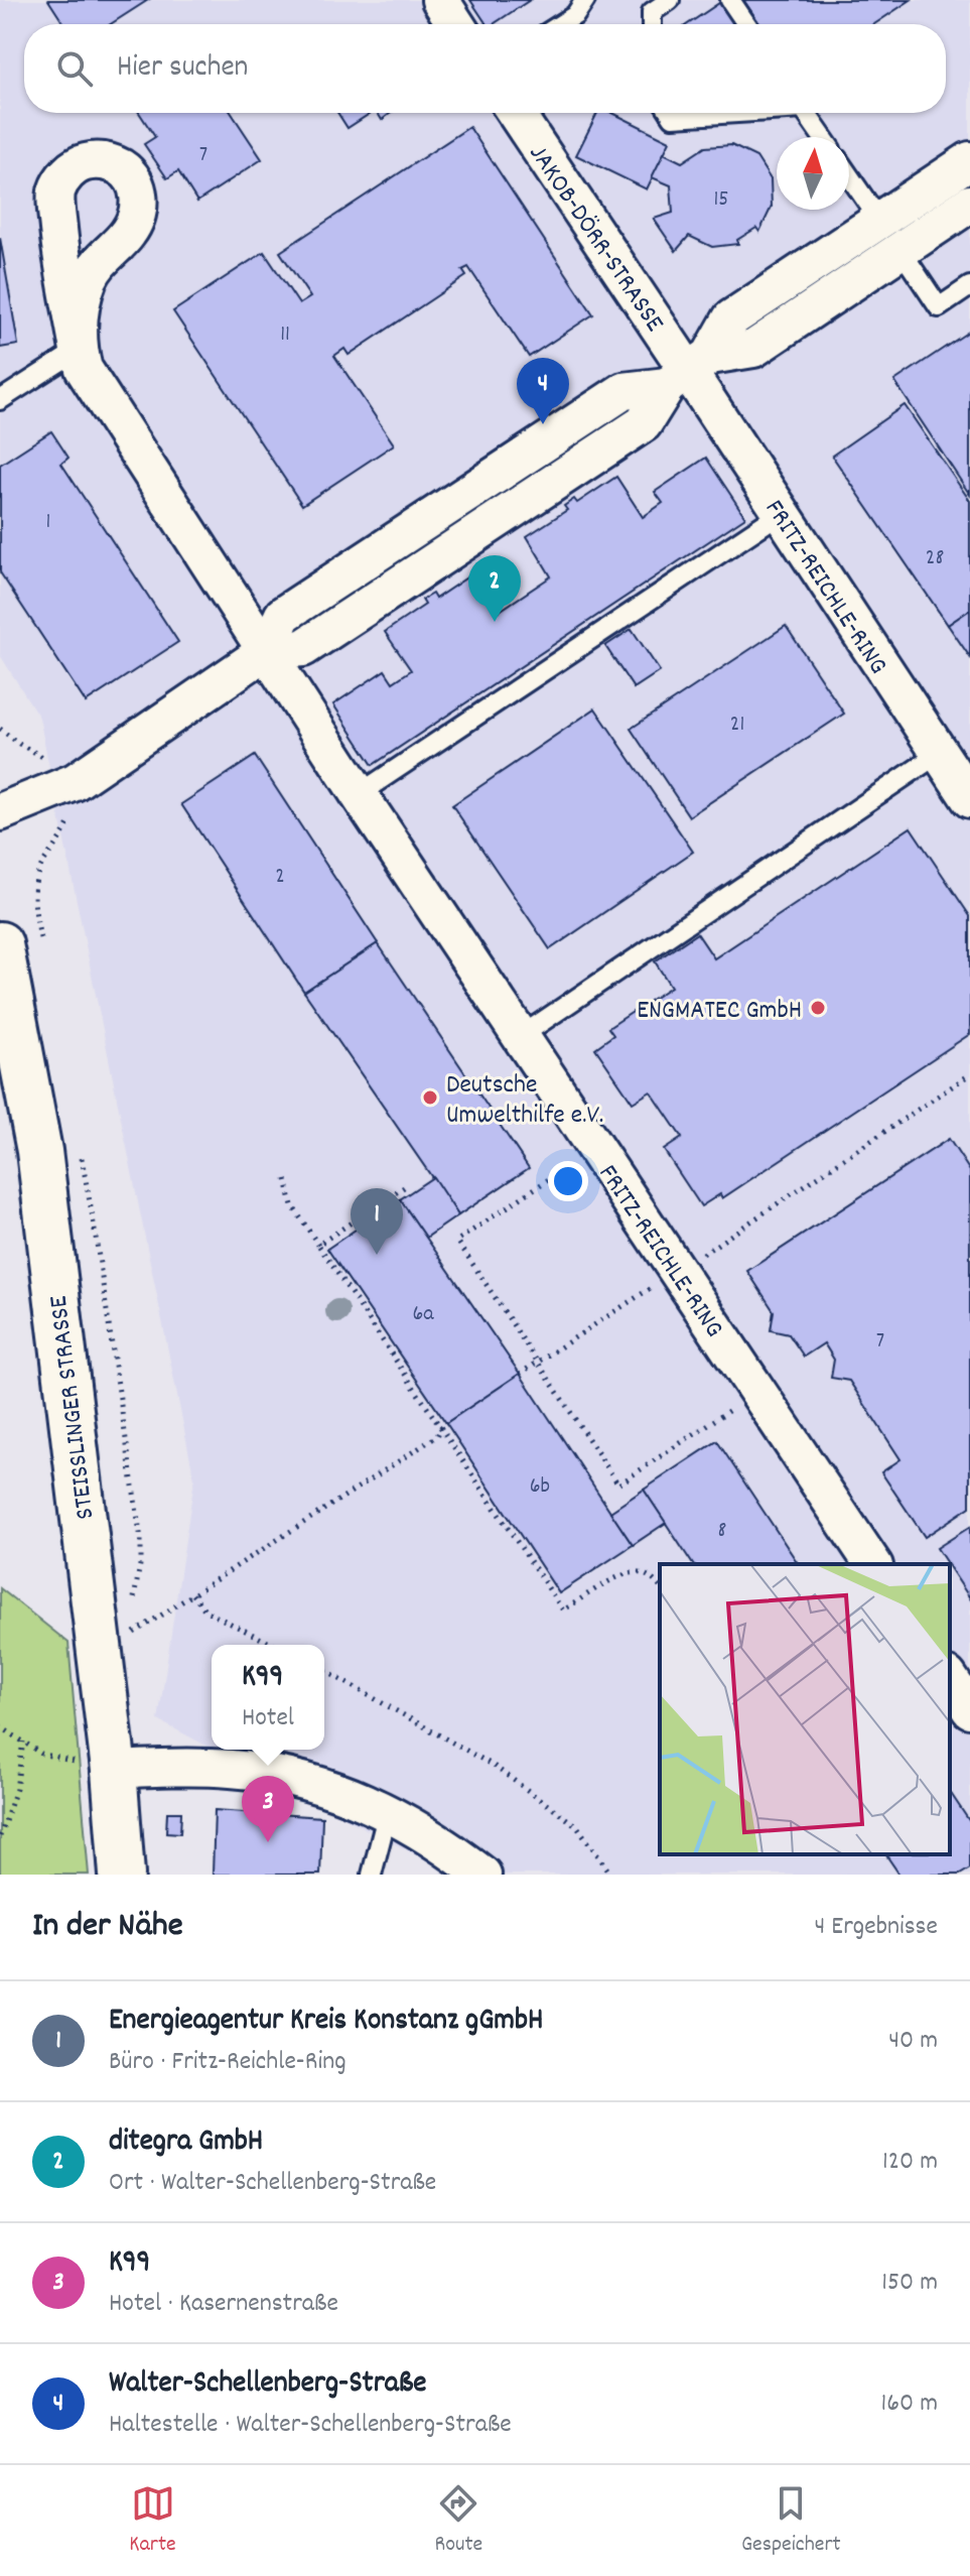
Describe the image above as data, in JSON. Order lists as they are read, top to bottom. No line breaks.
{"streets":{"street":["JAKOB-DÖRR-STRASSE","FRITZ-REICHLE-RING","STEISSLINGER STRASSE"]},"crossings":[["JAKOB-DÖRR-STRASSE","FRITZ-REICHLE-RING"]],"places":["ENGMATEC GmbH","Deutsche Umwelthilfe e.V."],"house_numbers":["7","15","11","1","28","21","2","6a","7","6b","8"],"north":"top","page":{"search":"Hier suchen","pins":["4","2","1","3"],"popup":["K99","Hotel"],"heading":["In der Nähe","4 Ergebnisse"],"list":[{"mark":"1","name":"Energieagentur Kreis Konstanz gGmbH","note":"Büro · Fritz-Reichle-Ring","value":"40 m"},{"mark":"2","name":"ditegra GmbH","note":"Ort · Walter-Schellenberg-Straße","value":"120 m"},{"mark":"3","name":"K99","note":"Hotel · Kasernenstraße","value":"150 m"},{"mark":"4","name":"Walter-Schellenberg-Straße","note":"Haltestelle · Walter-Schellenberg-Straße","value":"160 m"}],"nav":["Karte","Route","Gespeichert"]}}
